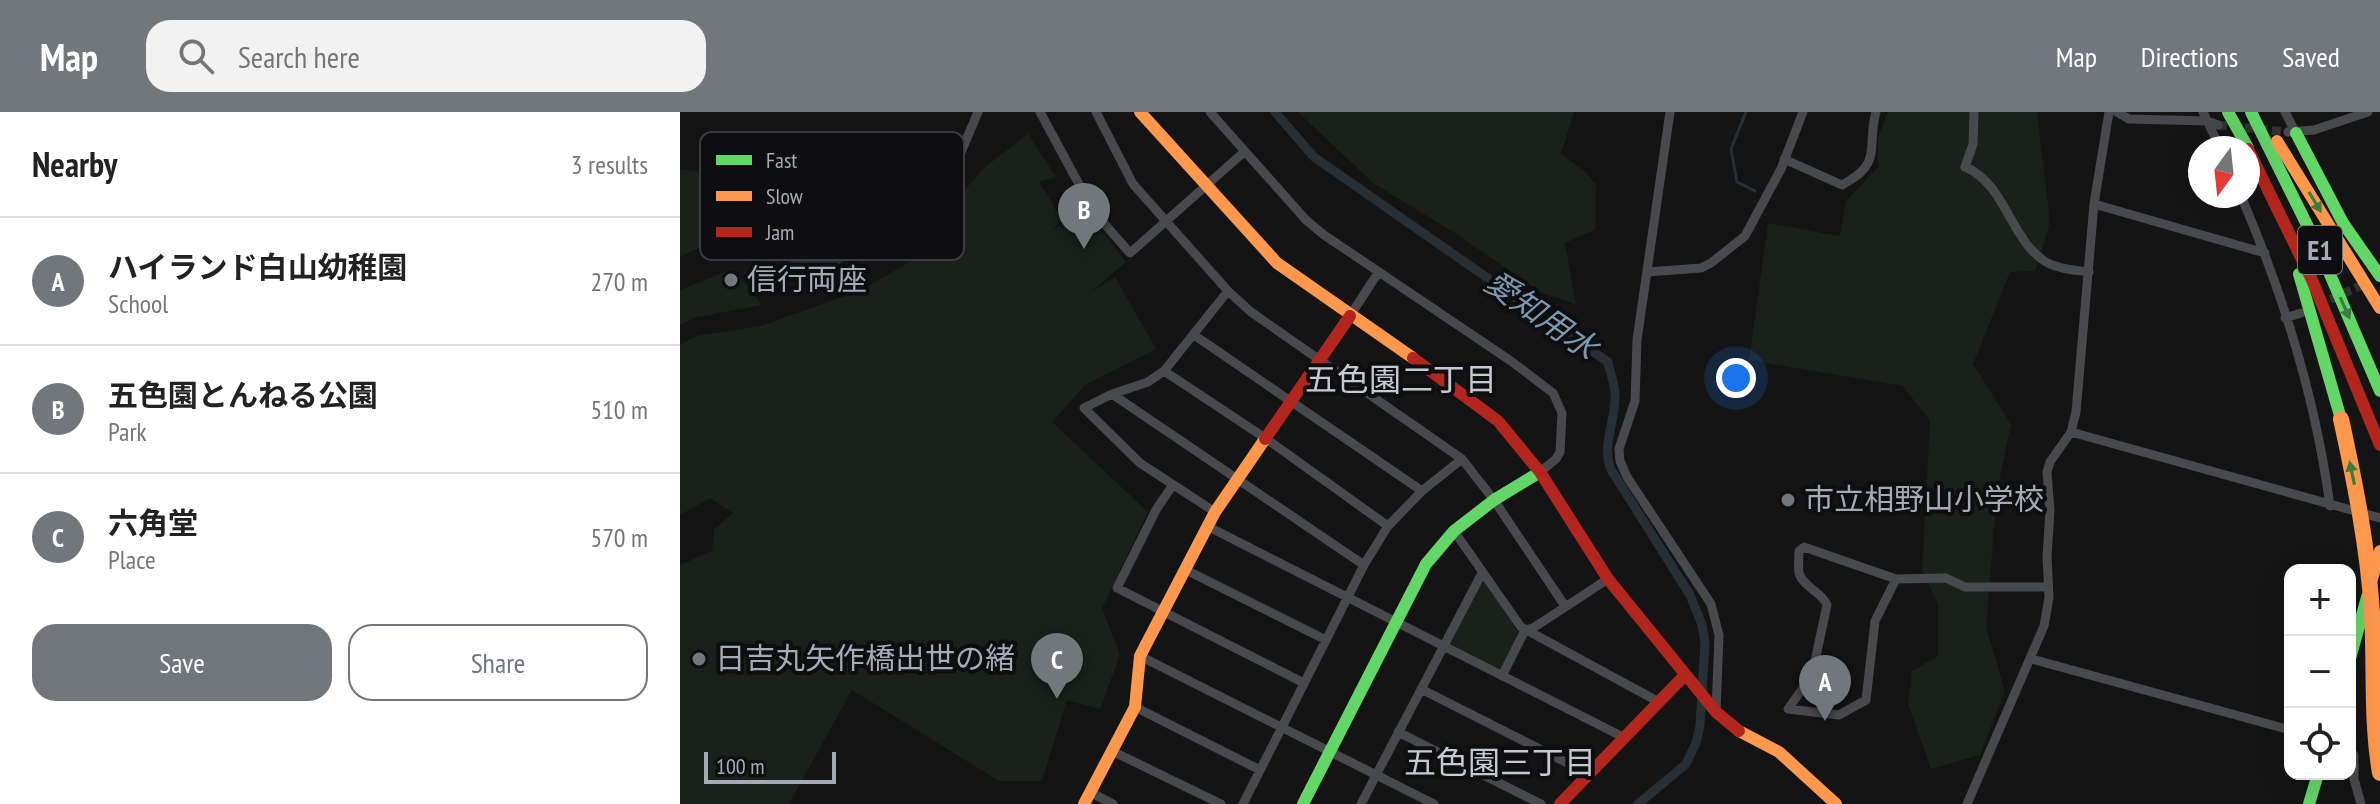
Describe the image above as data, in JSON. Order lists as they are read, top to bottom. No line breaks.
{"streets":{"main road":["E1"]},"districts":["五色園二丁目","五色園三丁目"],"water":["愛知用水"],"places":["信行両座","市立相野山小学校","日吉丸矢作橋出世の緒"],"legend":["Fast","Slow","Jam"],"scale_bar":"100 m","north":"bottom","page":{"header":"Map","search":"Search here","nav":["Map","Directions","Saved"],"heading":["Nearby","3 results"],"pins":["B","C","A"],"list":[{"mark":"A","name":"ハイランド白山幼稚園","note":"School","value":"270 m"},{"mark":"B","name":"五色園とんねる公園","note":"Park","value":"510 m"},{"mark":"C","name":"六角堂","note":"Place","value":"570 m"}],"map_buttons":["+","−"],"buttons":["Save","Share"],"scale":"100 m"}}
